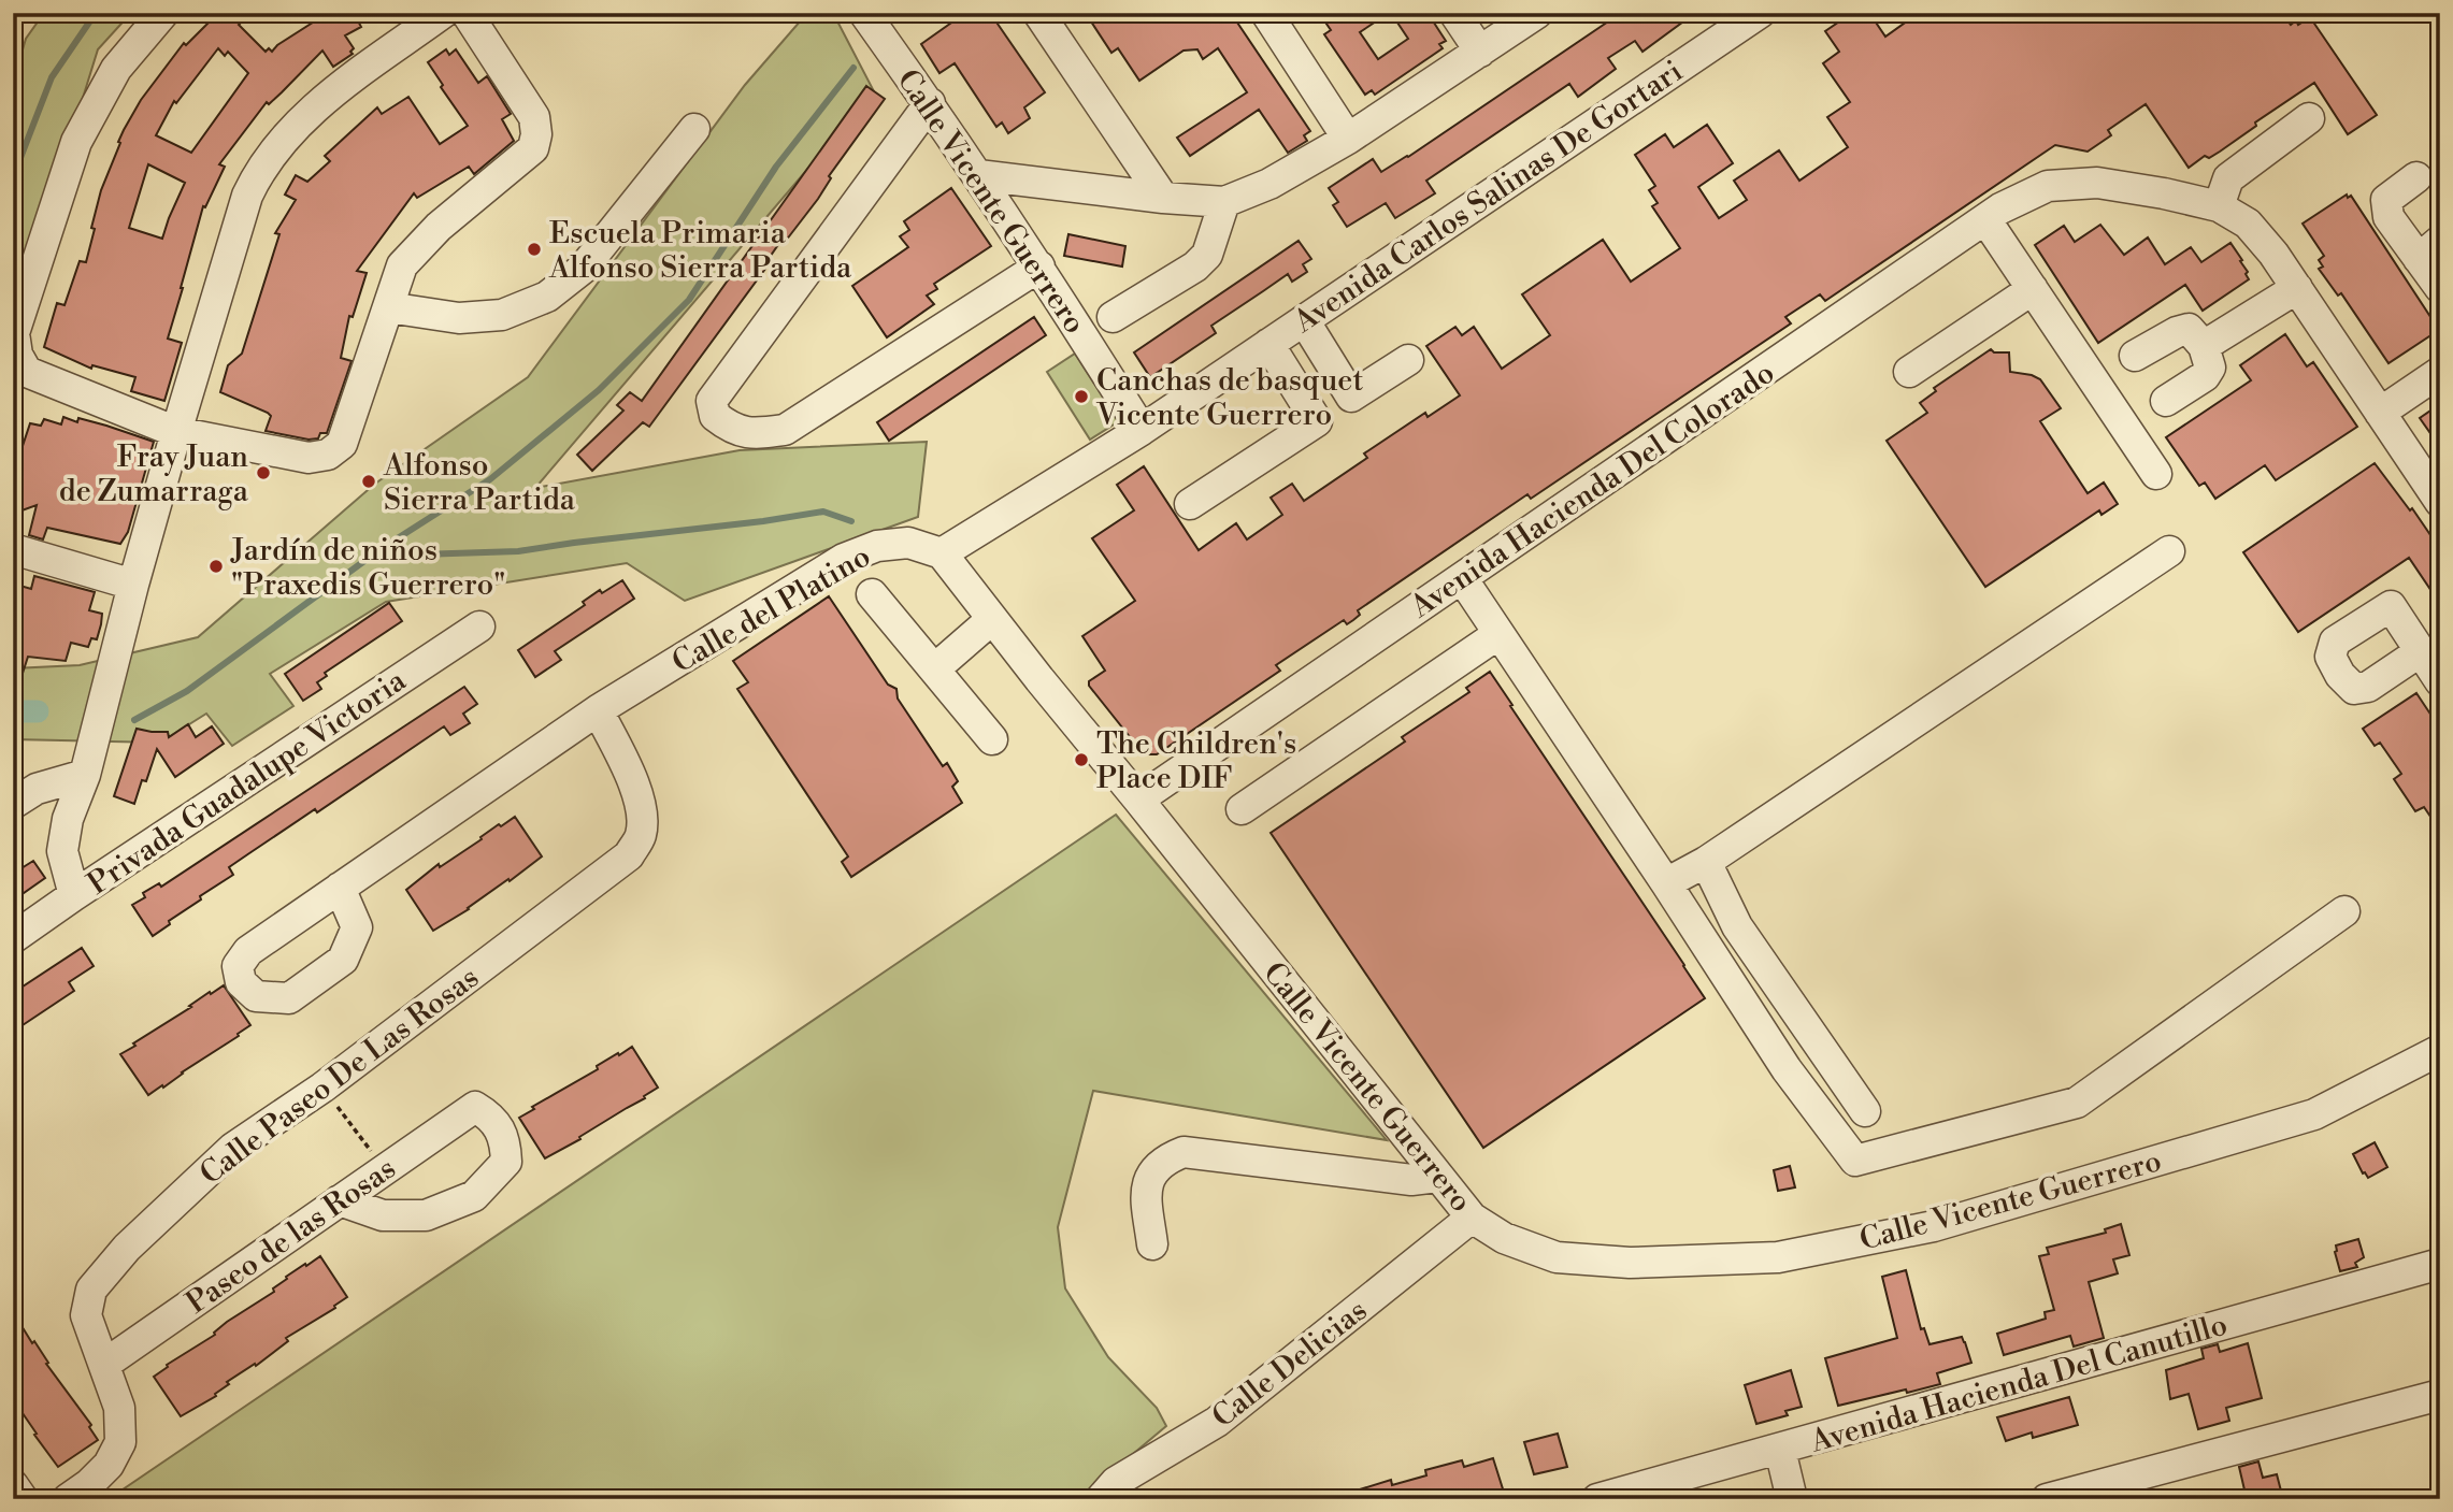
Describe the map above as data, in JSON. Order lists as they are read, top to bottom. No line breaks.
{"streets":{"street":["Avenida Carlos Salinas De Gortari","Calle Vicente Guerrero","Avenida Hacienda Del Colorado","Calle del Platino","Privada Guadalupe Victoria","Calle Paseo De Las Rosas","Paseo de las Rosas","Calle Delicias","Avenida Hacienda Del Canutillo"]},"crossings":[["Avenida Carlos Salinas De Gortari","Calle Vicente Guerrero"],["Calle Vicente Guerrero","Avenida Hacienda Del Colorado"],["Calle Vicente Guerrero","Calle del Platino"],["Calle Vicente Guerrero","Calle Delicias"],["Calle del Platino","Calle Paseo De Las Rosas"],["Calle Paseo De Las Rosas","Paseo de las Rosas"]],"places":["Escuela Primaria Alfonso Sierra Partida","Canchas de basquet Vicente Guerrero","Fray Juan de Zumarraga","Alfonso Sierra Partida","Jardín de niños \"Praxedis Guerrero\"","The Children's Place DIF"]}
